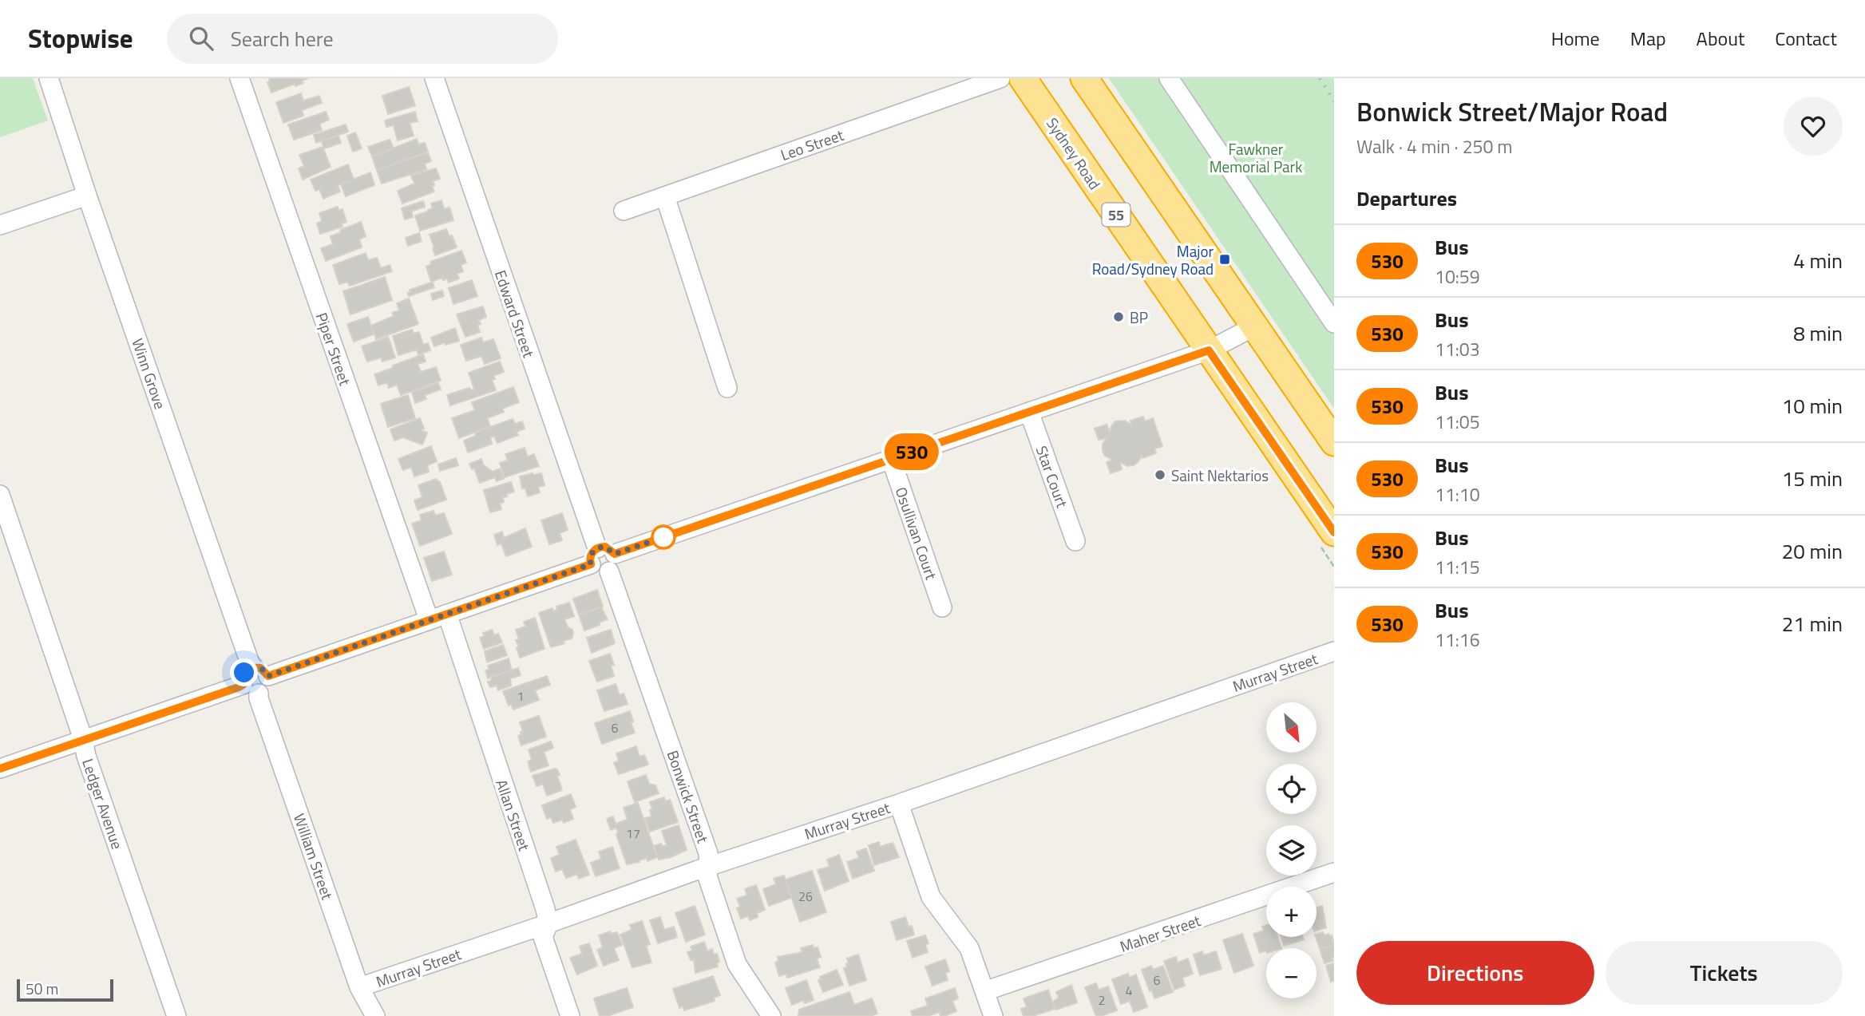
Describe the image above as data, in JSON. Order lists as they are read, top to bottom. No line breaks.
{"streets":{"highway":["Sydney Road","55"],"street":["Leo Street","Edward Street","Piper Street","Winn Grove","Star Court","Osullivan Court","Murray Street","Bonwick Street","Ledger Avenue","Allan Street","William Street","Maher Street"]},"crossings":[["Edward Street","Bonwick Street"],["Murray Street","Bonwick Street"],["Murray Street","Allan Street"],["Murray Street","William Street"]],"parks":["Fawkner Memorial Park"],"places":{"transit":["Major Road/Sydney Road"],"other":["BP","Saint Nektarios"]},"lines":["bus line 530"],"house_numbers":["1","6","17","26","6","4","2"],"scale_bar":"50 m","north":"bottom right","page":{"header":"Stopwise","search":"Search here","nav":["Home","Map","About","Contact"],"on_map":"530","heading":[["Bonwick Street/Major Road","Walk · 4 min · 250 m"],"Departures"],"list":[{"mark":"530","name":"Bus","note":"10:59","value":"4 min"},{"mark":"530","name":"Bus","note":"11:03","value":"8 min"},{"mark":"530","name":"Bus","note":"11:05","value":"10 min"},{"mark":"530","name":"Bus","note":"11:10","value":"15 min"},{"mark":"530","name":"Bus","note":"11:15","value":"20 min"},{"mark":"530","name":"Bus","note":"11:16","value":"21 min"}],"map_buttons":["+","−"],"buttons":["Directions","Tickets"],"scale":"50 m"}}
